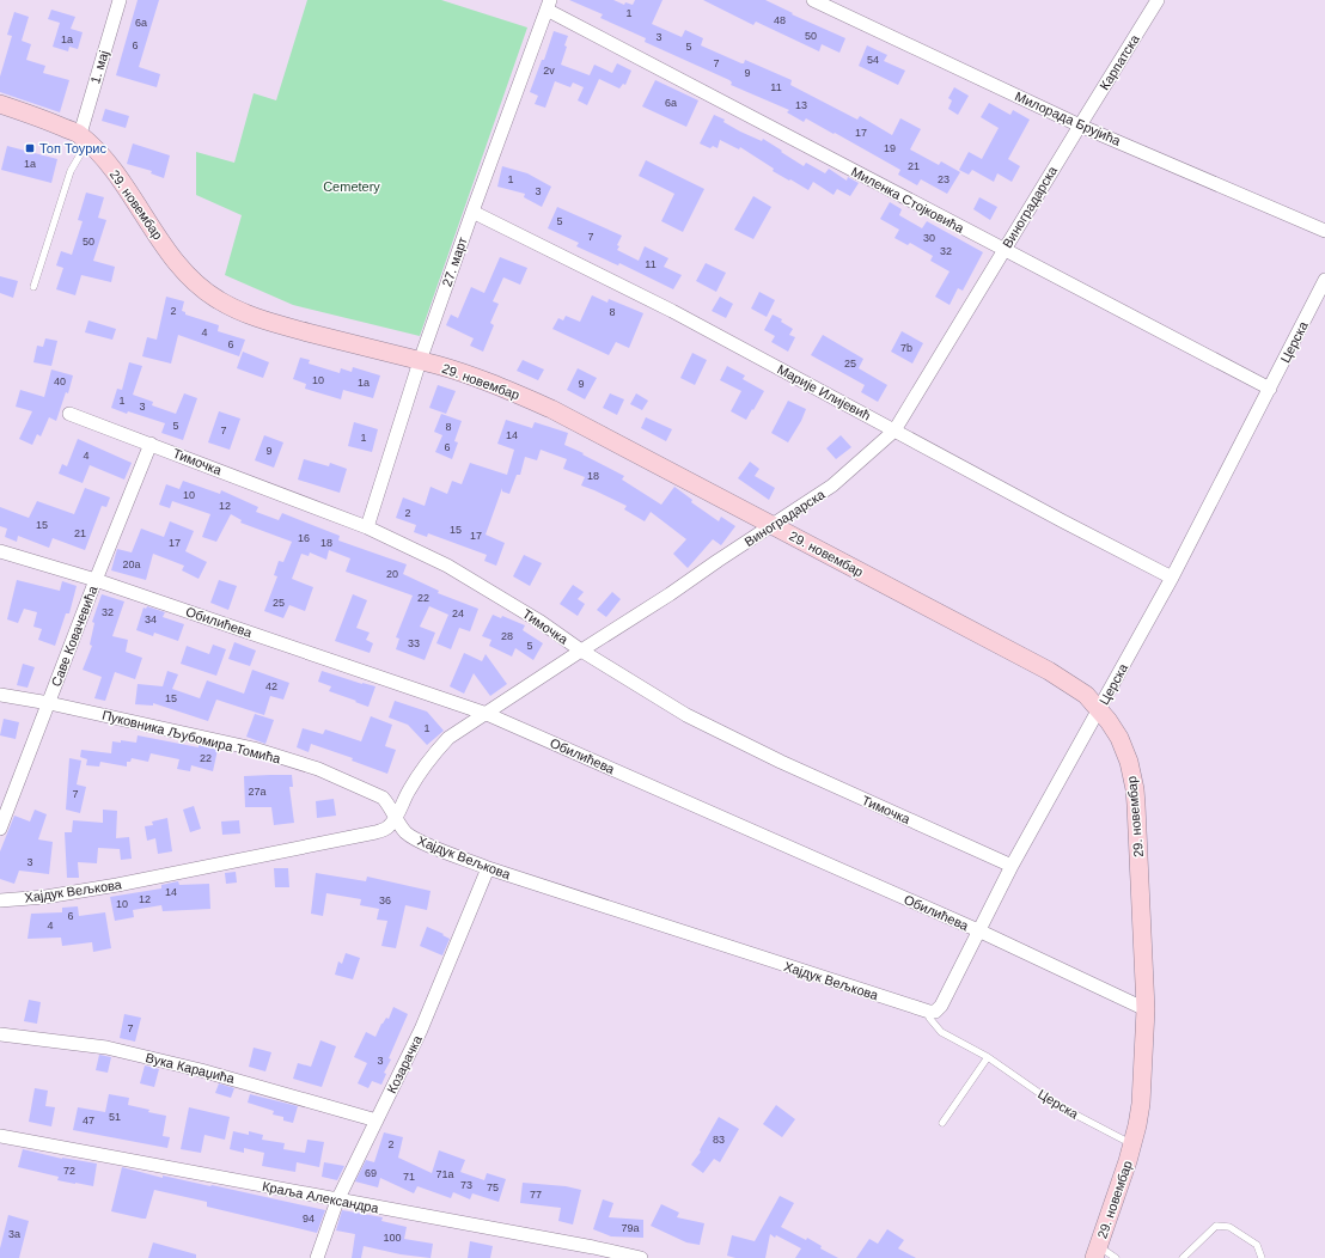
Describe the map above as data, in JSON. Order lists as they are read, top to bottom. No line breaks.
{"streets":{"main road":["29. новембар"],"street":["Карпатска","1. мај","Милорада Брујића","Миленка Стојковића","Виноградарска","27. март","Церска","Марије Илијевић","Тимочка","Обилићева","Саве Ковачевића","Пуковника Љубомира Томића","Хајдук Вељкова","Козарачка","Вука Караџића","Краља Александра"]},"crossings":[["Карпатска","Милорада Брујића"],["Карпатска","Виноградарска"],["1. мај","29. новембар"],["Милорада Брујића","Виноградарска"],["Миленка Стојковића","Виноградарска"],["Миленка Стојковића","27. март"],["Миленка Стојковића","Церска"],["29. новембар","Виноградарска"],["29. новембар","27. март"],["29. новембар","Церска"],["29. новембар","Обилићева"],["Виноградарска","Марије Илијевић"],["Виноградарска","Тимочка"],["Виноградарска","Обилићева"],["Виноградарска","Пуковника Љубомира Томића"],["Виноградарска","Хајдук Вељкова"],["27. март","Марије Илијевић"],["27. март","Тимочка"],["Церска","Марије Илијевић"],["Церска","Тимочка"],["Церска","Обилићева"],["Церска","Хајдук Вељкова"],["Тимочка","Саве Ковачевића"],["Обилићева","Саве Ковачевића"],["Саве Ковачевића","Пуковника Љубомира Томића"],["Пуковника Љубомира Томића","Хајдук Вељкова"],["Хајдук Вељкова","Козарачка"],["Козарачка","Вука Караџића"],["Козарачка","Краља Александра"]],"parks":["Cemetery"],"places":{"transit":["Топ Тоурис"]},"house_numbers":["1","48","6a","50","3","1a","6","5","54","7","2v","9","11","6a","13","17","19","1a","21","1","23","3","5","7","30","50","32","11","2","8","4","6","7b","25","10","40","1a","9","1","3","5","8","7","14","1","6","9","4","18","10","12","2","15","15","21","17","16","17","18","20a","20","22","25","32","24","34","28","33","5","42","15","1","22","27a","7","3","14","12","36","10","6","4","7","3","51","47","83","2","72","69","71a","71","73","75","77","94","79a","3a","100"]}
